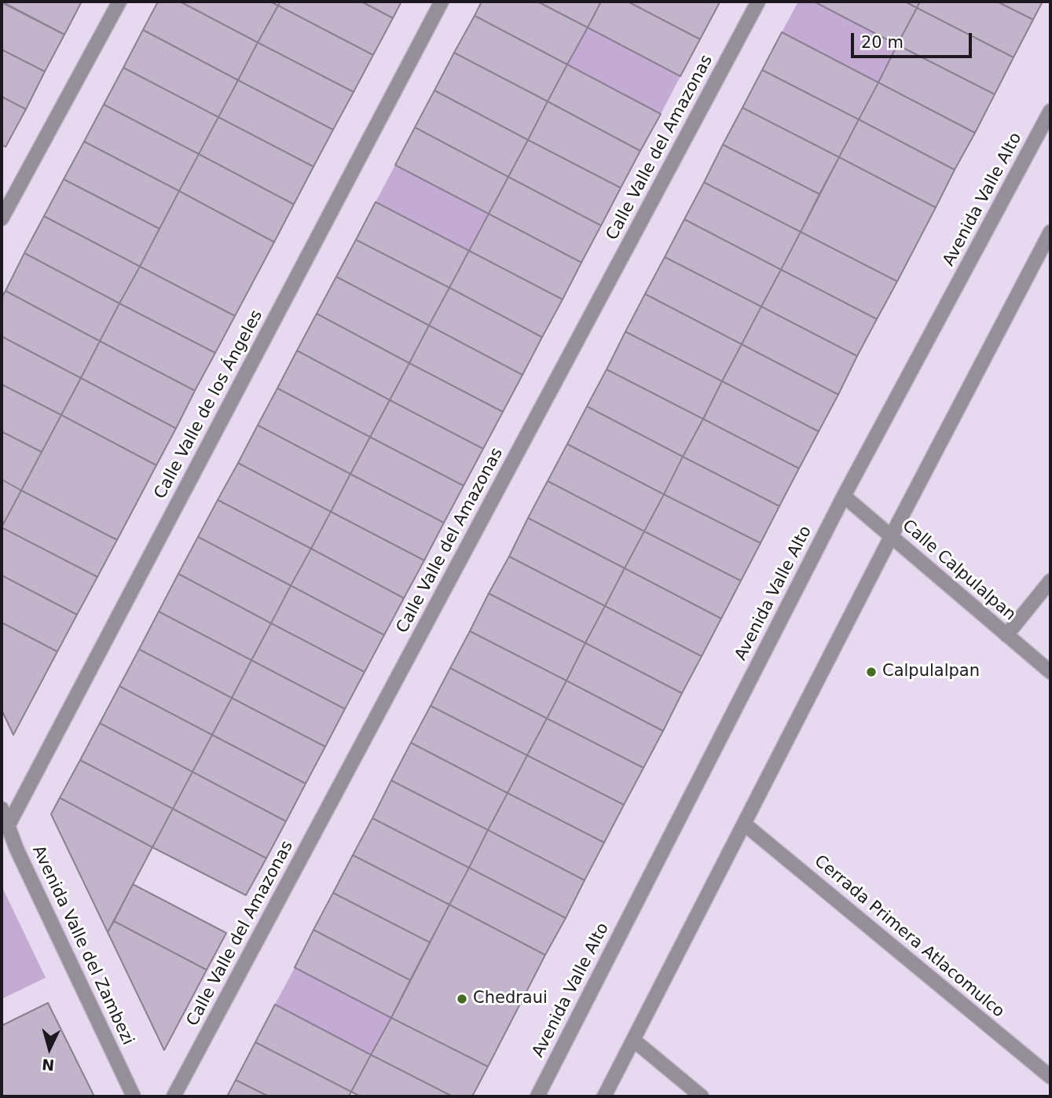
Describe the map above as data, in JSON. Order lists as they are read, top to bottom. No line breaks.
{"streets":{"street":["Calle Valle del Amazonas","Avenida Valle Alto","Calle Valle de los Ángeles","Calle Calpulalpan","Cerrada Primera Atlacomulco","Avenida Valle del Zambezi"]},"crossings":[["Avenida Valle Alto","Calle Calpulalpan"],["Calle Valle de los Ángeles","Avenida Valle del Zambezi"]],"places":["Calpulalpan","Chedraui"],"scale_bar":"20 m","north":"bottom"}
